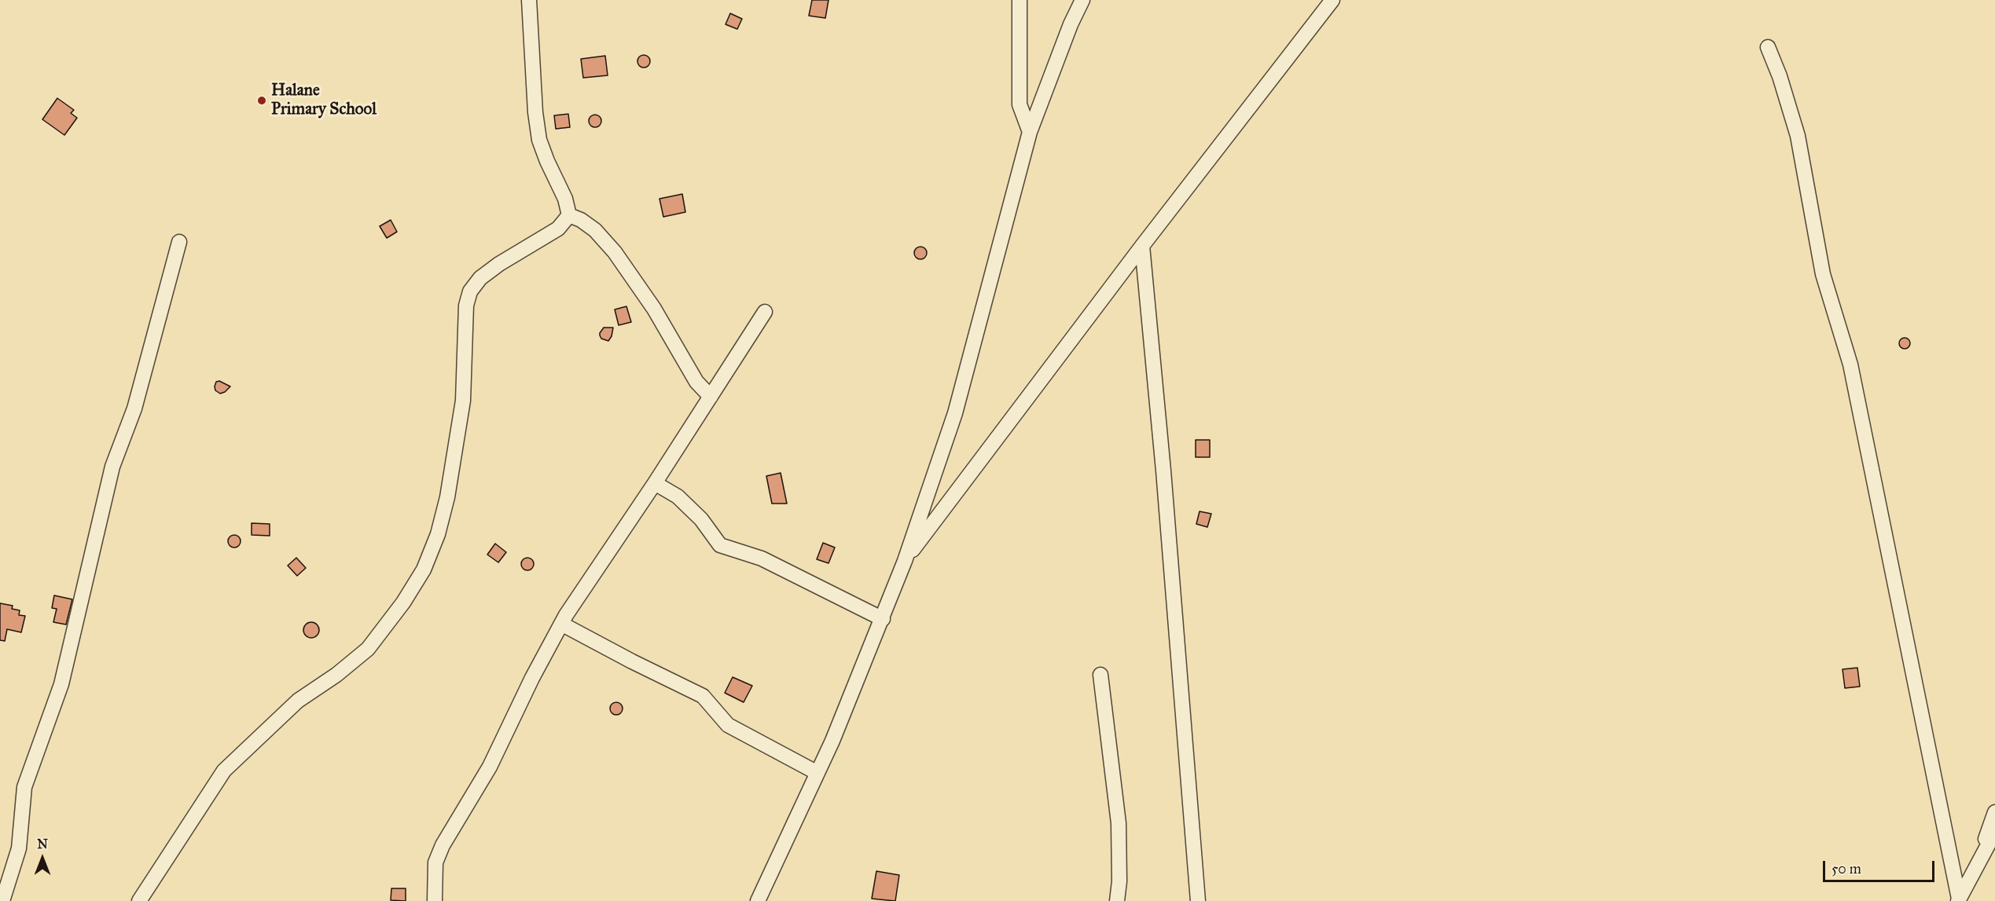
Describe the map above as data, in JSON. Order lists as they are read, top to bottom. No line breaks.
{"places":["Halane Primary School"],"scale_bar":"50 m","north":"top"}
